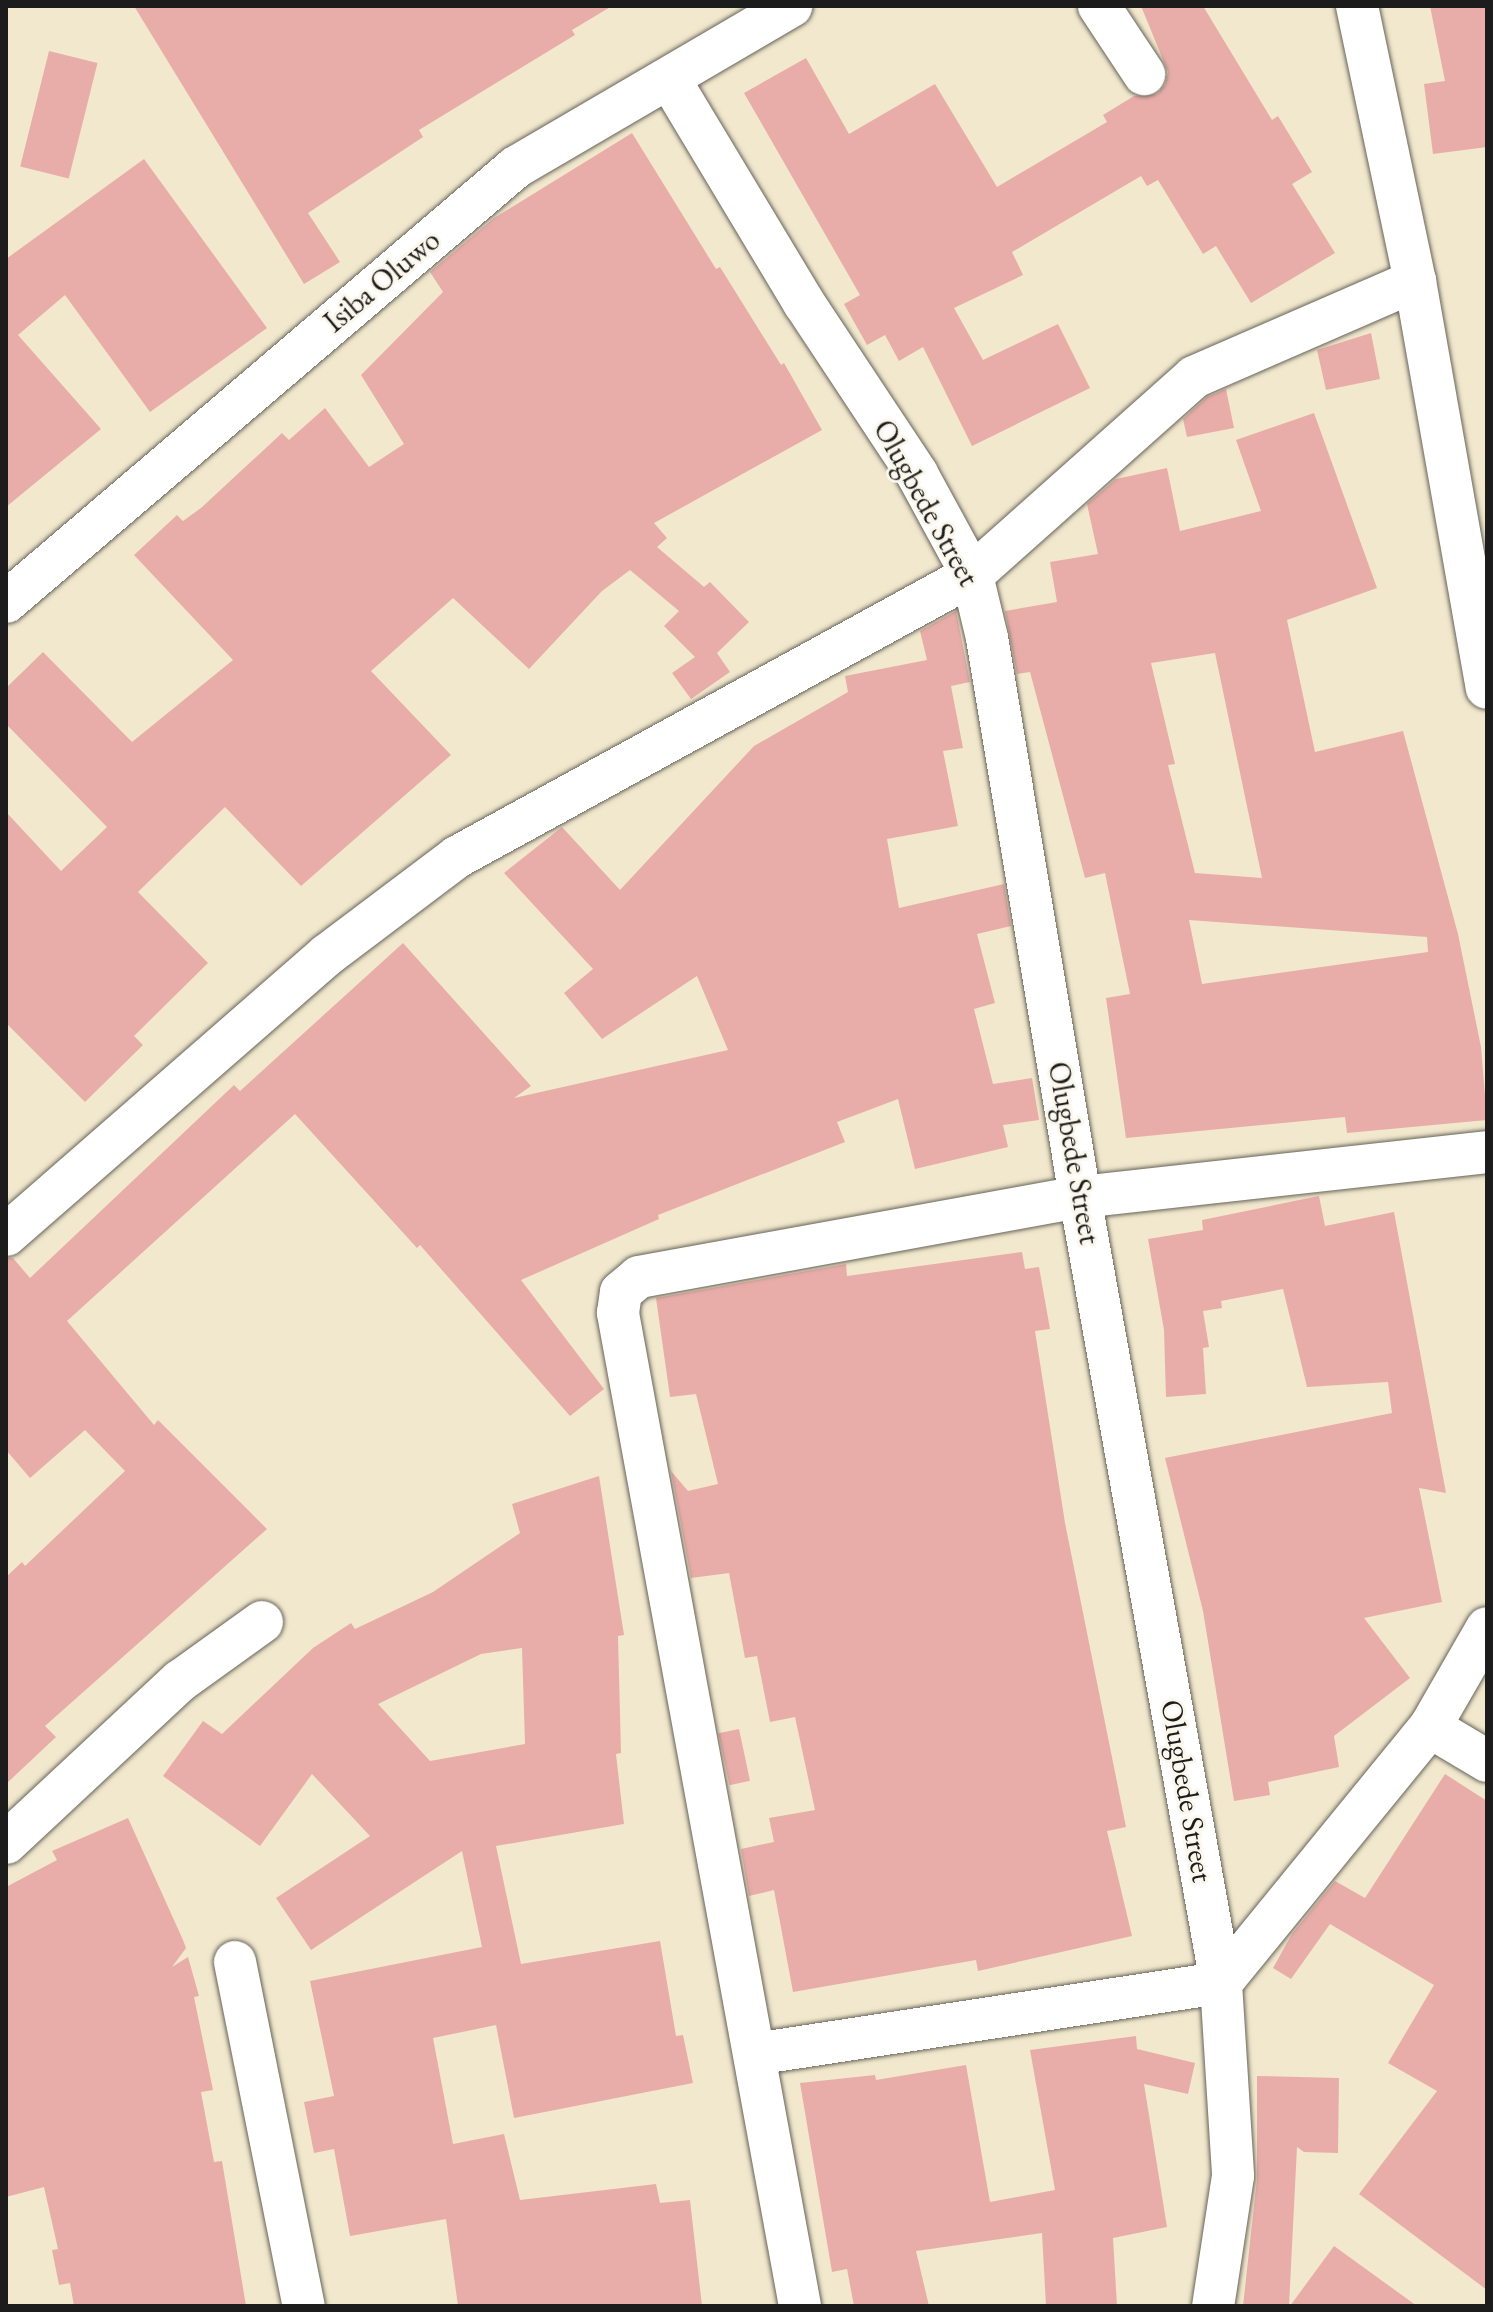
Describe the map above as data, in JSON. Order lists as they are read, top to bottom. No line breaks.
{"streets":{"street":["Isiba Oluwo","Olugbede Street"]},"crossings":[["Isiba Oluwo","Olugbede Street"]]}
